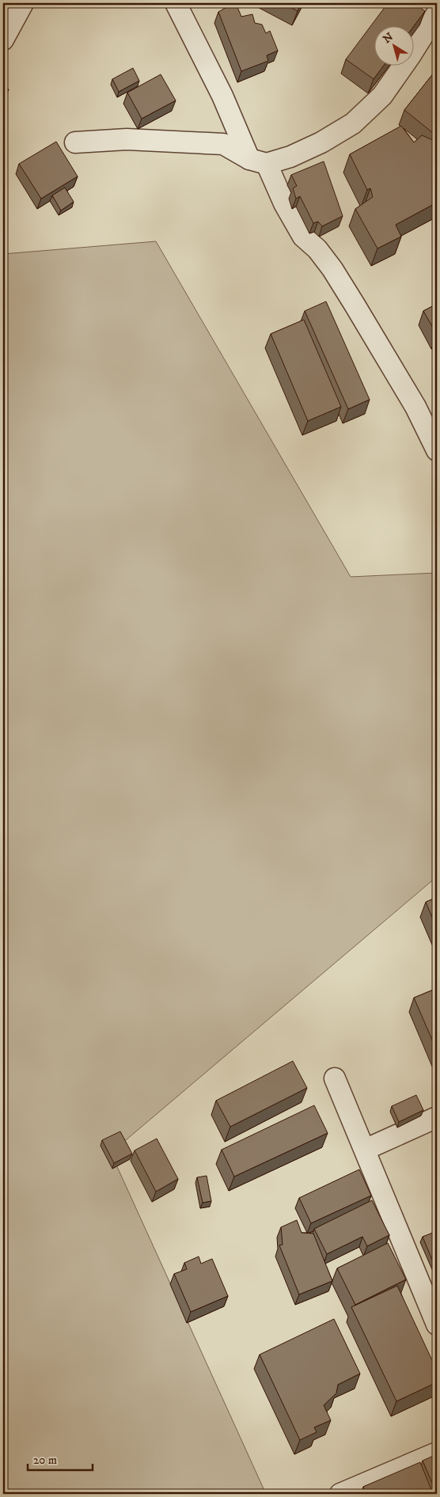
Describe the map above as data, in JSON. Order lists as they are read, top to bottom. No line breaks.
{"scale_bar":"20 m","north":"top left"}
